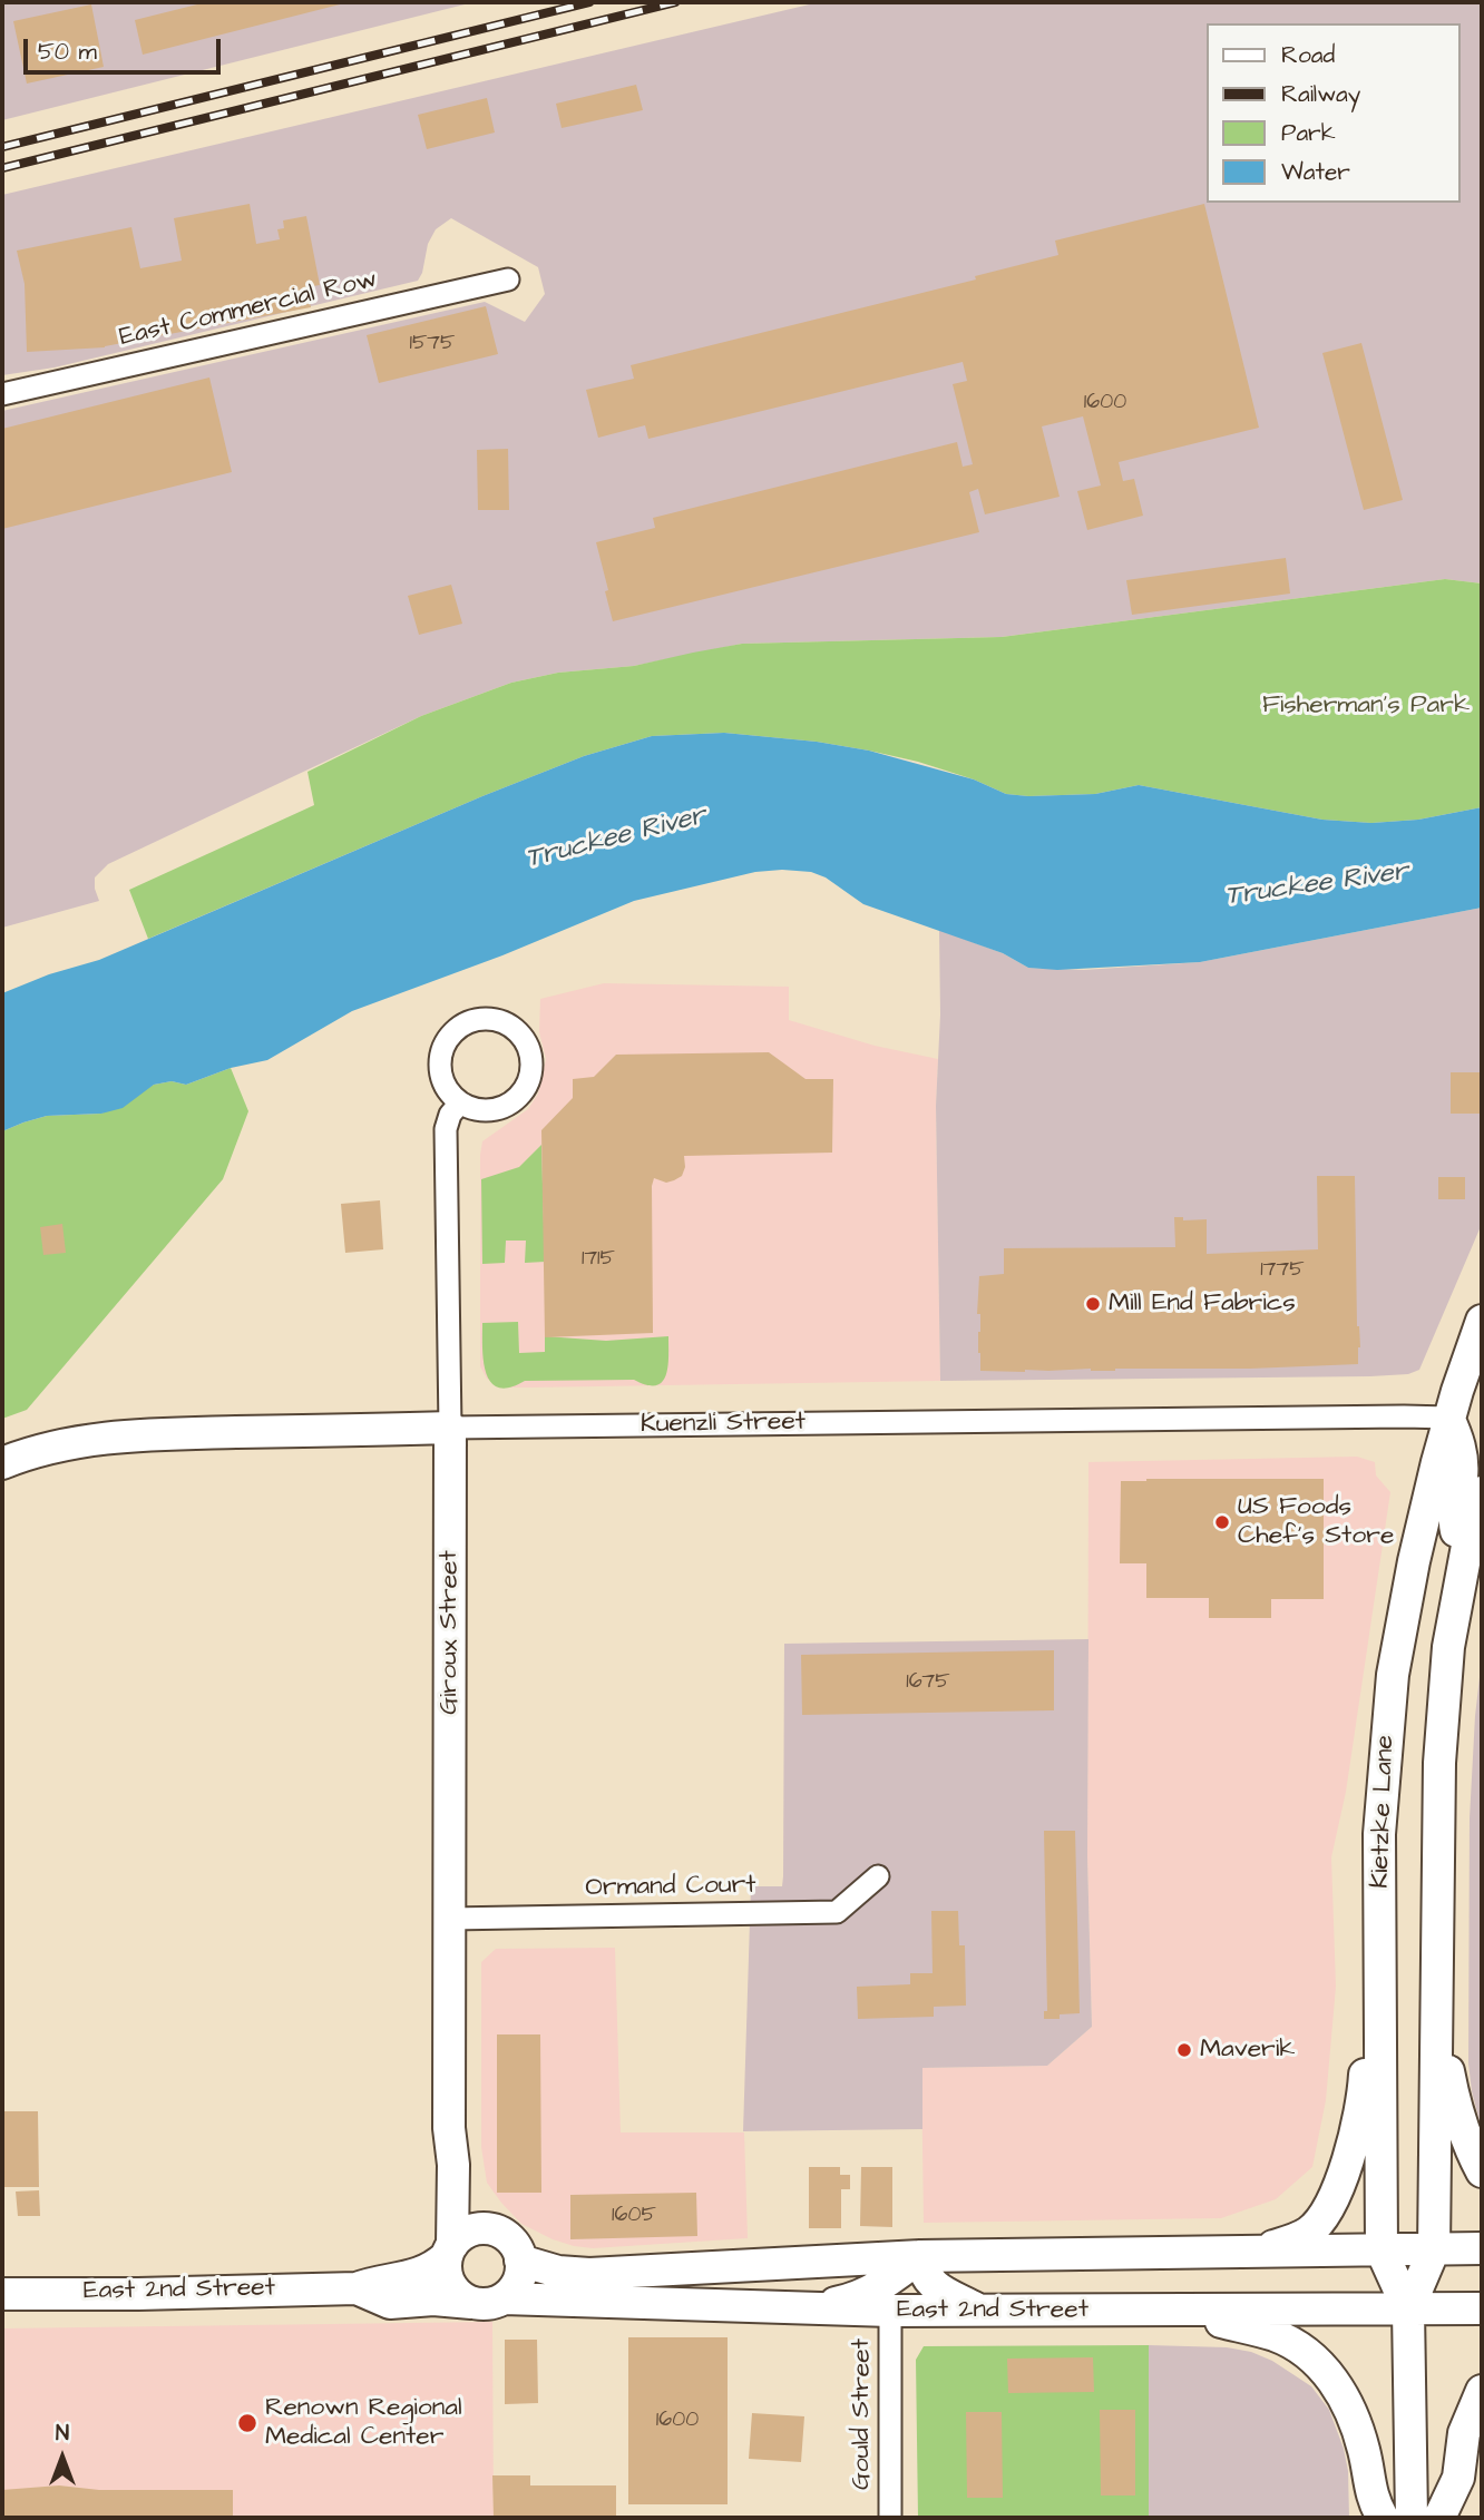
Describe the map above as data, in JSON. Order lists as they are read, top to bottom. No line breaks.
{"streets":{"main road":["Kuenzli Street","Giroux Street","Kietzke Lane","East 2nd Street"],"street":["East Commercial Row","Ormand Court","Gould Street"]},"crossings":[["Kuenzli Street","Giroux Street"],["Kuenzli Street","Kietzke Lane"],["Giroux Street","Ormand Court"],["Giroux Street","East 2nd Street"],["Kietzke Lane","East 2nd Street"],["East 2nd Street","Gould Street"]],"water":["Truckee River"],"parks":["Fisherman's Park"],"places":["Mill End Fabrics","US Foods Chef's Store","Maverik","Renown Regional Medical Center"],"house_numbers":["1575","1600","1715","1775","1675","1605","1600"],"legend":["Road","Railway","Park","Water"],"scale_bar":"50 m","north":"top"}
